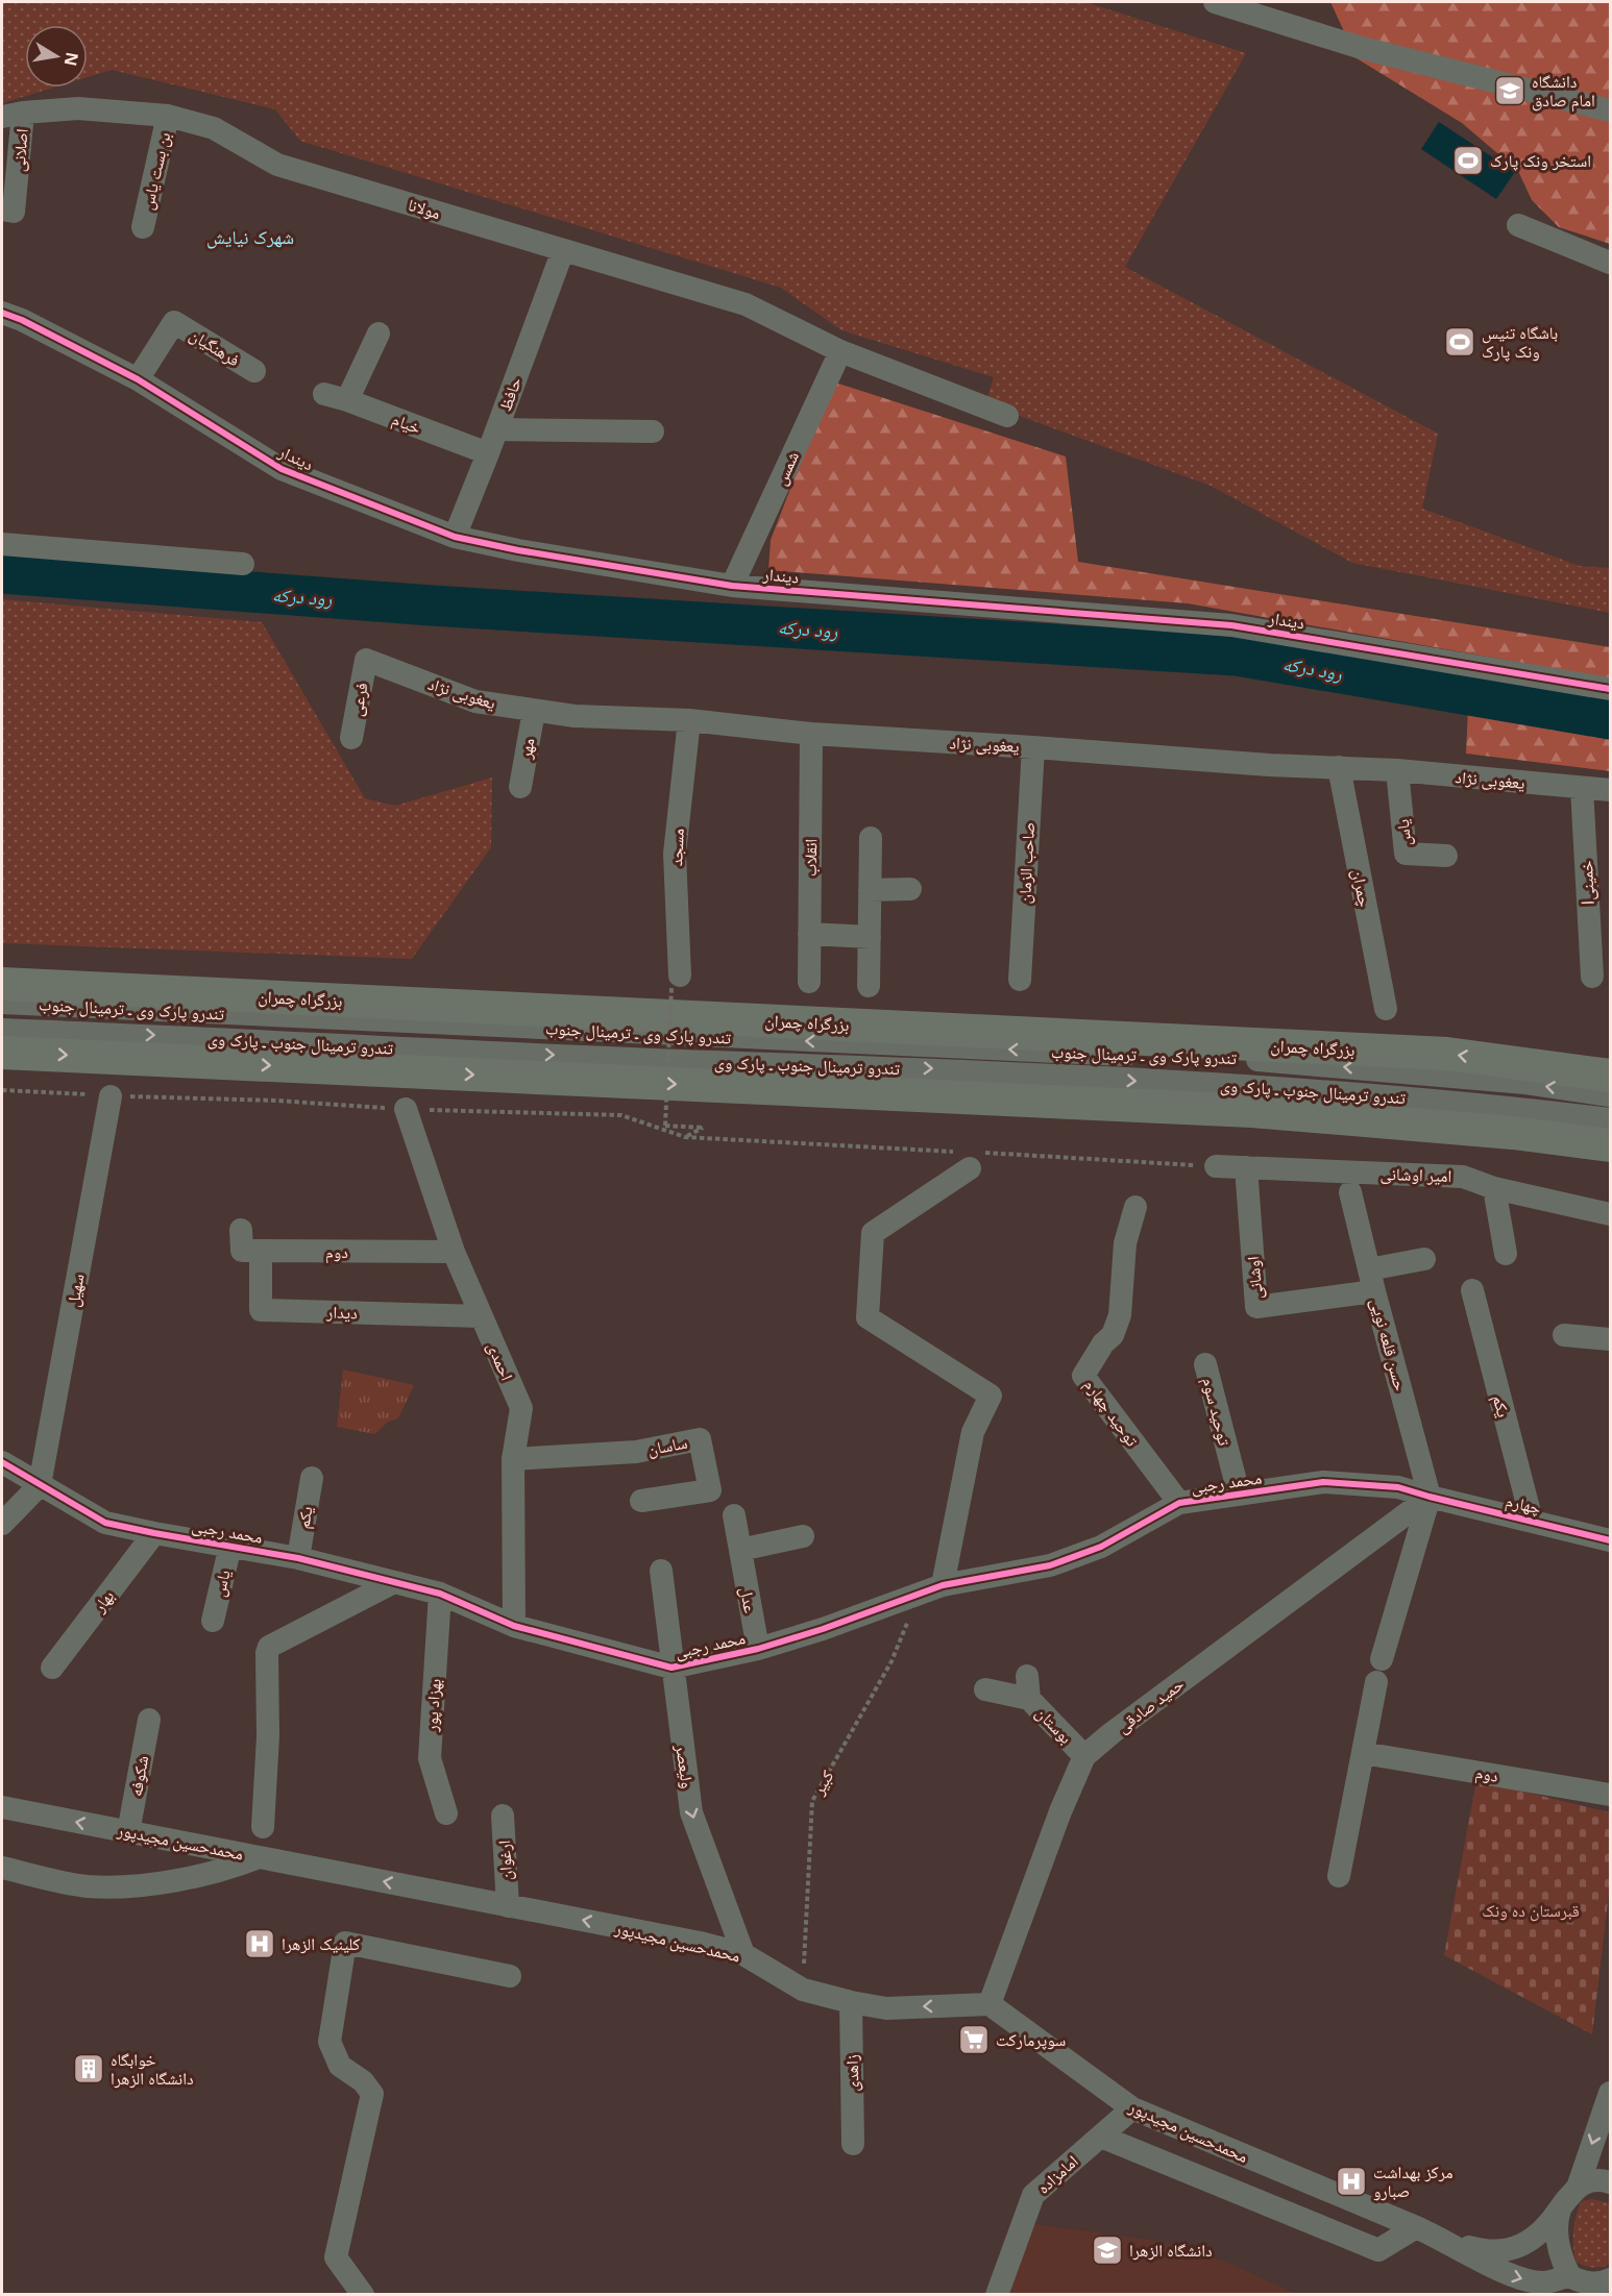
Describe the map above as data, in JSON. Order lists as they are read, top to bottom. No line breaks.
{"streets":{"highway":["بزرگراه چمران"],"street":["اصلانی","بن بست یاس","مولانا","فرهنگیان","حافظ","خیام","دیندار","شمس","یعغوبی نژاد","فرعی","مهر","یاس","مسجد","انقلاب","صاحب الزمان","lخمینی","چمران","تندرو پارک وی ـ ترمینال جنوب","تندرو ترمینال جنوب ـ پارک وی","امیر اوشانی","دوم","اوشانی","سهیل","دیدار","حسن قلعه نویی","احمدی","یکم","توحید سوم","توحید چهارم","ساسان","محمد رجبی","چهارم","عدل","بهار","بهزاد پور","حمید صادقی","بوستان","ولیعصر","شکوفه","محمدحسین مجیدپور","ارغوان","زاهدی","امامزاده"],"path":["کبیر"]},"crossings":[["اصلانی","مولانا"],["بن بست یاس","مولانا"],["مولانا","حافظ"],["مولانا","شمس"],["فرهنگیان","دیندار"],["حافظ","خیام"],["حافظ","دیندار"],["دیندار","شمس"],["یعغوبی نژاد","فرعی"],["یعغوبی نژاد","مهر"],["یعغوبی نژاد","یاس"],["یعغوبی نژاد","مسجد"],["یعغوبی نژاد","انقلاب"],["یعغوبی نژاد","صاحب الزمان"],["یعغوبی نژاد","lخمینی"],["یعغوبی نژاد","چمران"],["یاس","محمد رجبی"],["امیر اوشانی","اوشانی"],["دوم","دیدار"],["دوم","احمدی"],["اوشانی","حسن قلعه نویی"],["سهیل","محمد رجبی"],["دیدار","احمدی"],["حسن قلعه نویی","محمد رجبی"],["حسن قلعه نویی","چهارم"],["حسن قلعه نویی","حمید صادقی"],["احمدی","ساسان"],["احمدی","محمد رجبی"],["یکم","محمد رجبی"],["یکم","چهارم"],["توحید سوم","محمد رجبی"],["توحید چهارم","محمد رجبی"],["محمد رجبی","چهارم"],["محمد رجبی","عدل"],["محمد رجبی","بهار"],["محمد رجبی","بهزاد پور"],["محمد رجبی","حمید صادقی"],["محمد رجبی","ولیعصر"],["محمد رجبی","کبیر"],["چهارم","حمید صادقی"],["حمید صادقی","بوستان"],["حمید صادقی","محمدحسین مجیدپور"],["ولیعصر","محمدحسین مجیدپور"],["شکوفه","محمدحسین مجیدپور"],["کبیر","محمدحسین مجیدپور"],["محمدحسین مجیدپور","ارغوان"],["محمدحسین مجیدپور","زاهدی"],["محمدحسین مجیدپور","امامزاده"]],"one_way":["تندرو پارک وی ـ ترمینال جنوب","تندرو ترمینال جنوب ـ پارک وی","ولیعصر","محمدحسین مجیدپور"],"districts":["شهرک نیایش"],"water":["رود درکه"],"parks":["قبرستان ده ونک"],"places":{"school or university":["دانشگاه امام صادق","دانشگاه الزهرا"],"sports":["استخر ونک پارک","باشگاه تنیس ونک پارک"],"hospital":["کلینیک الزهرا","مرکز بهداشت صبارو"],"supermarket":["سوپرمارکت"],"building":["خوابگاه دانشگاه الزهرا"]},"north":"right"}
